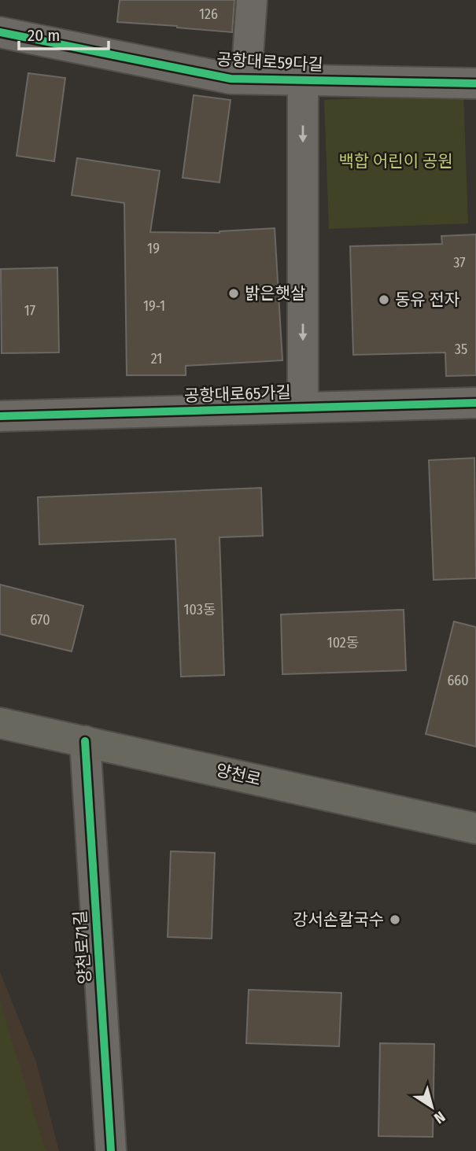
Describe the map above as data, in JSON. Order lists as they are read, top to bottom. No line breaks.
{"streets":{"main road":["양천로"],"street":["공항대로59다길","공항대로65가길","양천로71길"]},"crossings":[["공항대로59다길","공항대로65가길"],["양천로","양천로71길"]],"one_way":["공항대로59다길"],"parks":["백합 어린이 공원"],"places":["밝은햇살","동유 전자","강서손칼국수"],"house_numbers":["126","19","37","19-1","17","35","21","103동","670","102동","660"],"scale_bar":"20 m","north":"bottom right"}
